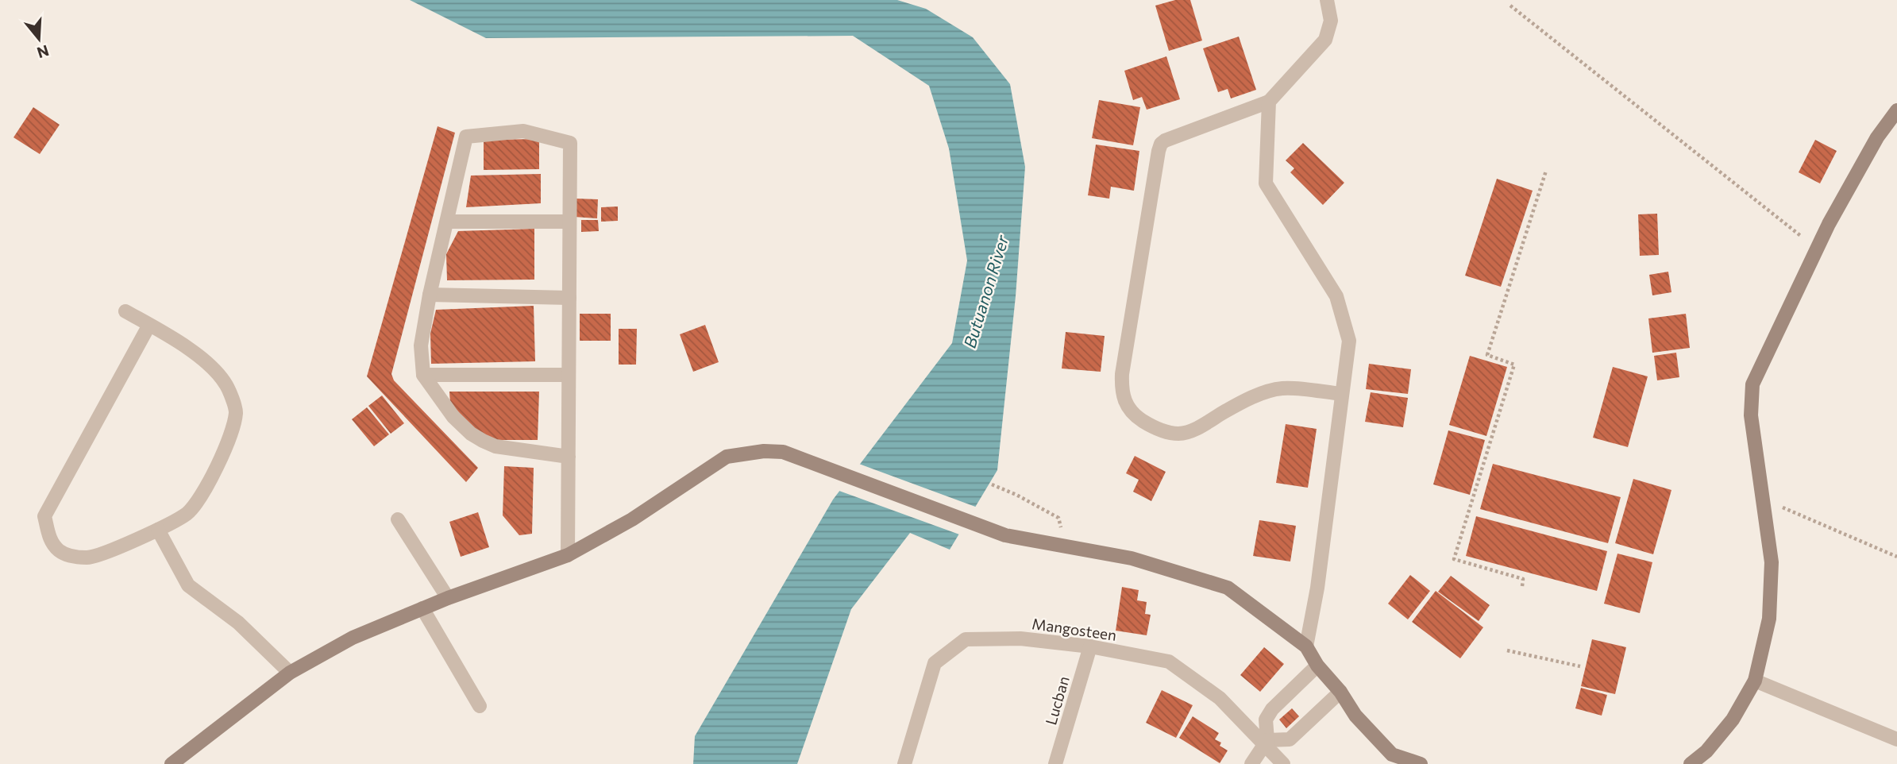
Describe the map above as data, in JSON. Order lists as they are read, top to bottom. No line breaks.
{"streets":{"street":["Mangosteen","Lucban"]},"crossings":[["Mangosteen","Lucban"]],"water":["Butuanon River"],"north":"bottom"}
